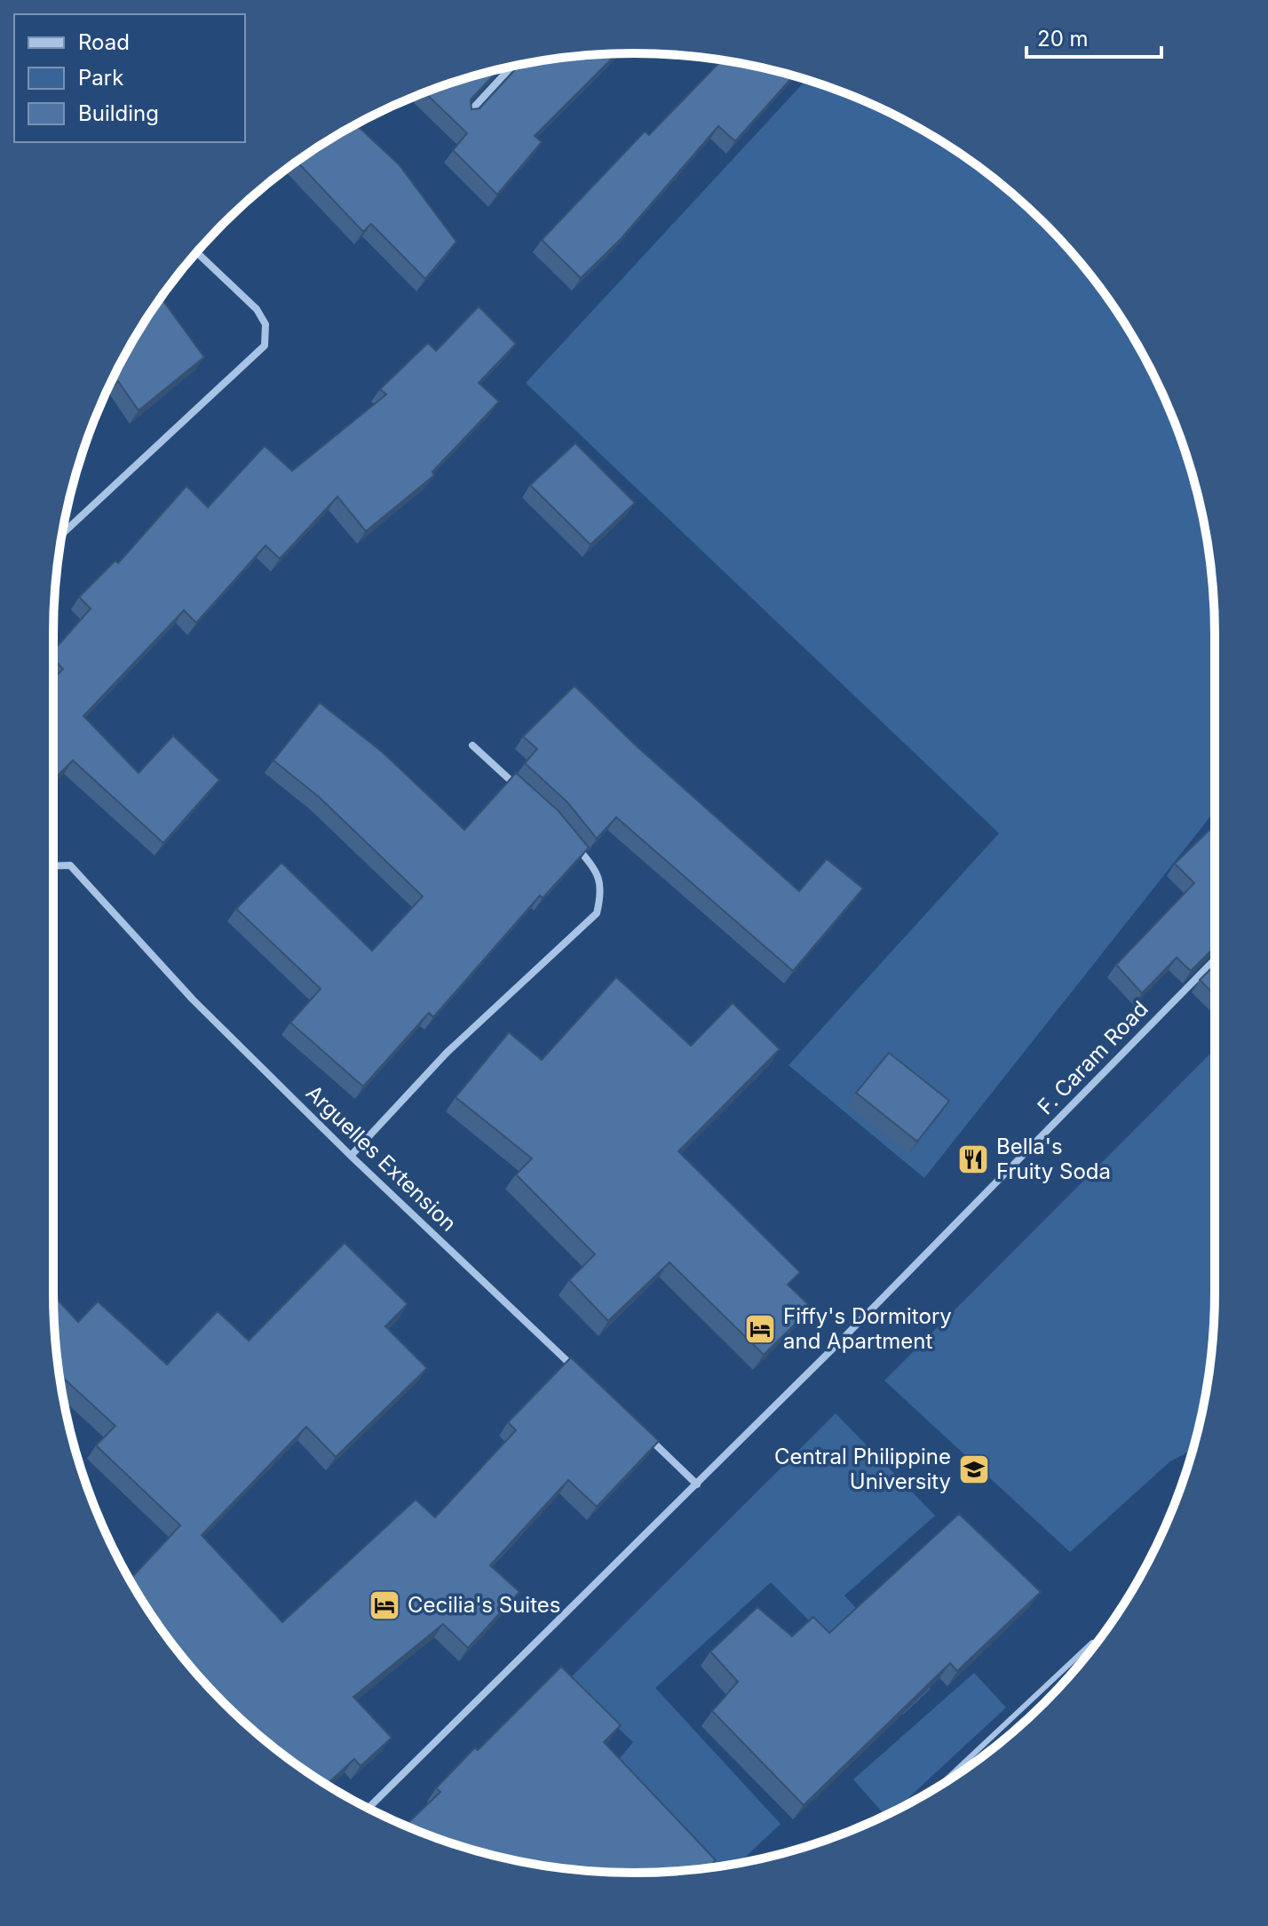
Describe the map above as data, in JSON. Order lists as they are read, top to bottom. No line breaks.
{"streets":{"street":["F. Caram Road","Arguelles Extension"]},"places":{"restaurant":["Bella's Fruity Soda"],"hotel":["Fiffy's Dormitory and Apartment","Cecilia's Suites"],"school or university":["Central Philippine University"]},"legend":["Road","Park","Building"],"scale_bar":"20 m"}
